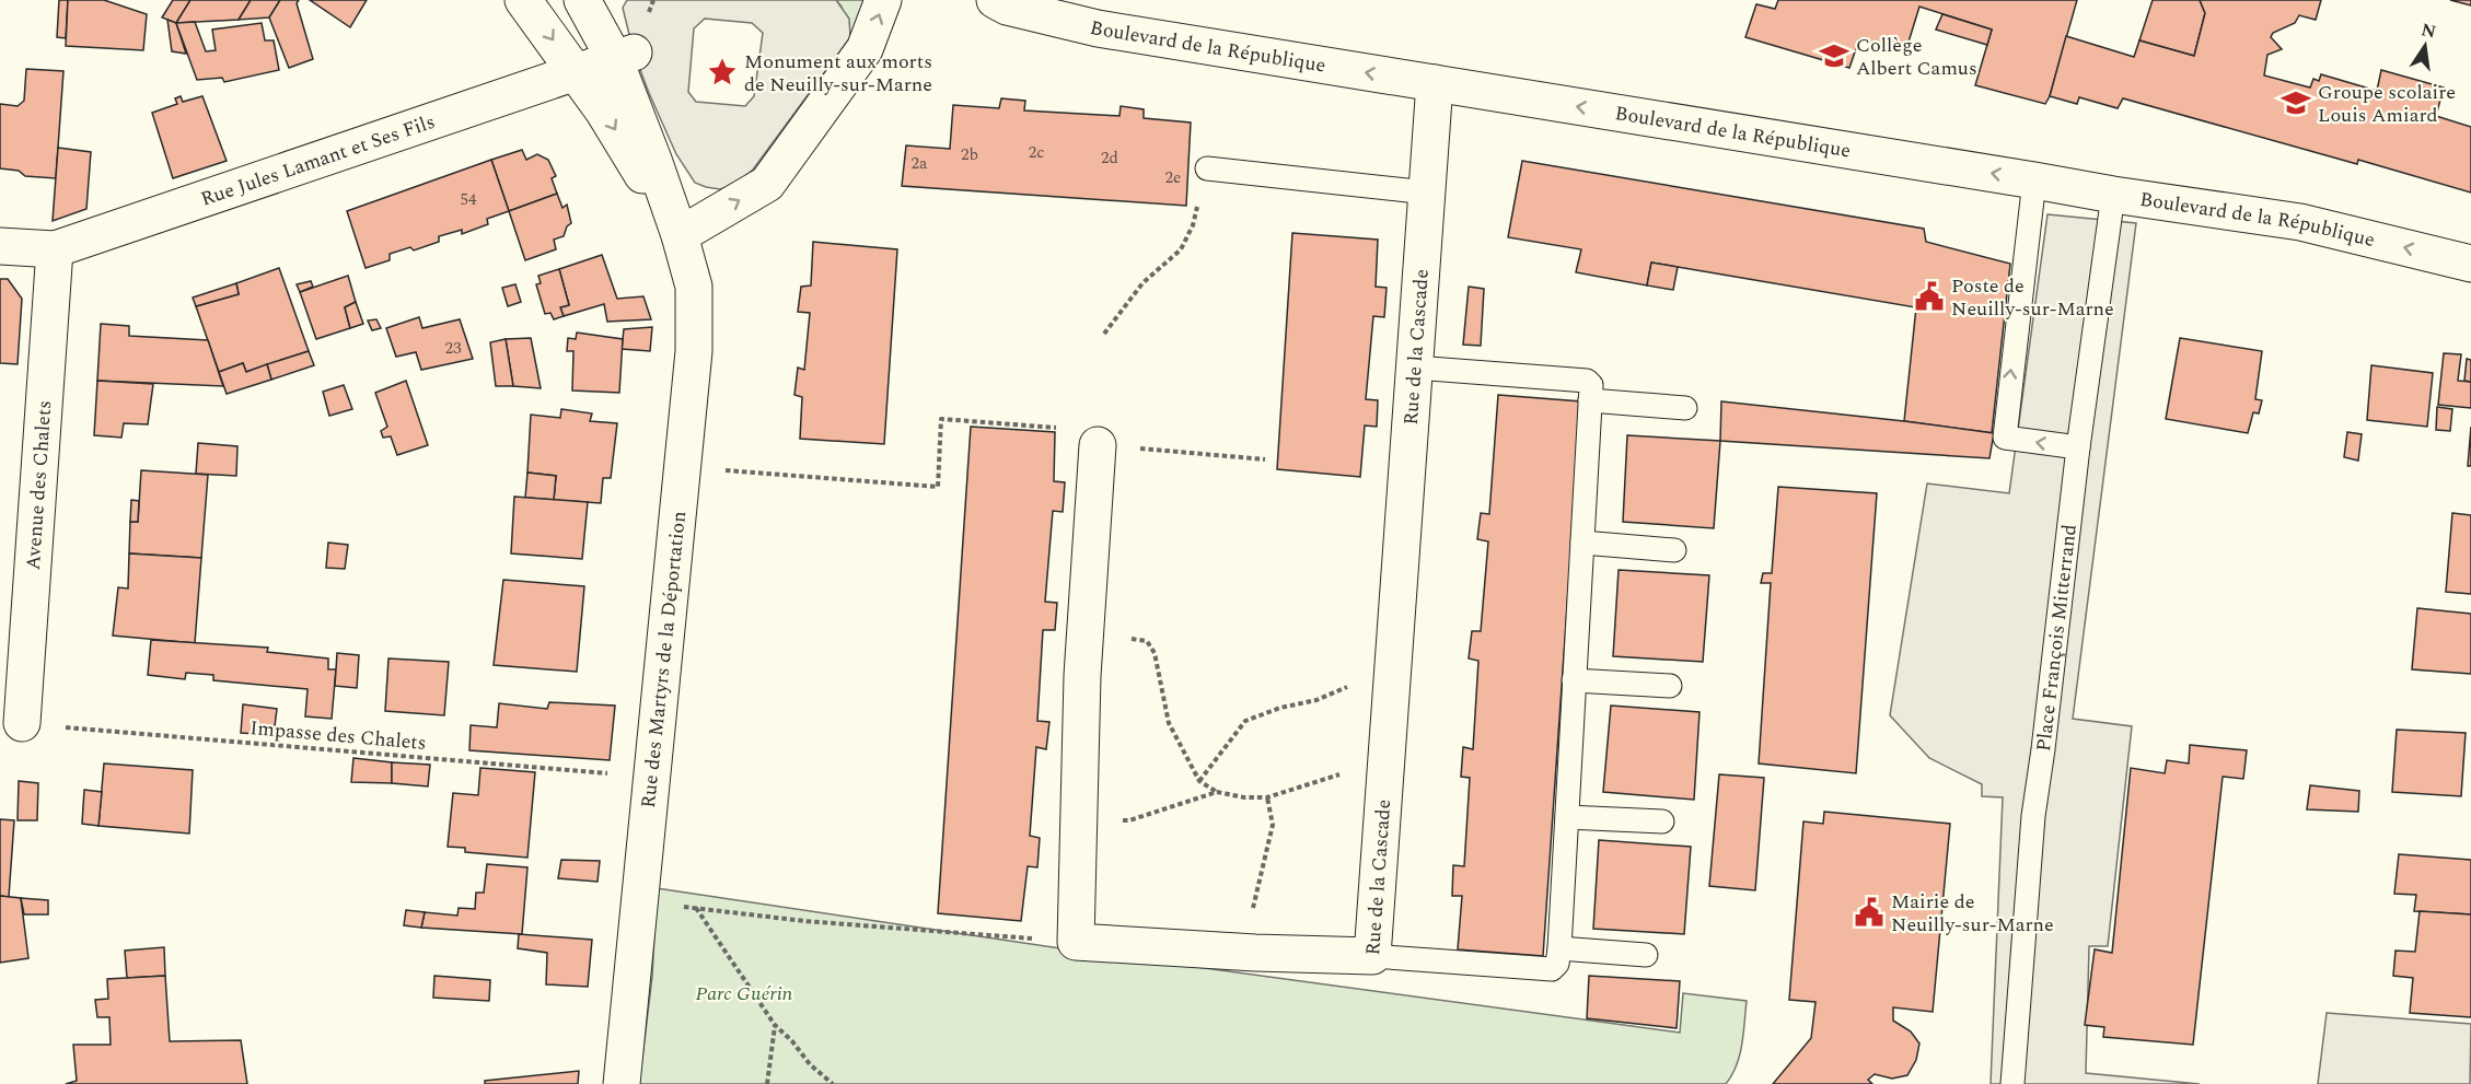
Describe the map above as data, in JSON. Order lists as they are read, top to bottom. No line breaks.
{"streets":{"street":["Boulevard de la République","Rue Jules Lamant et Ses Fils","Rue de la Cascade","Avenue des Chalets","Rue des Martyrs de la Déportation"],"lane":["Place François Mitterrand"],"path":["Impasse des Chalets"]},"crossings":[["Boulevard de la République","Rue de la Cascade"],["Boulevard de la République","Place François Mitterrand"],["Rue Jules Lamant et Ses Fils","Avenue des Chalets"],["Rue Jules Lamant et Ses Fils","Rue des Martyrs de la Déportation"],["Avenue des Chalets","Impasse des Chalets"],["Rue des Martyrs de la Déportation","Impasse des Chalets"]],"one_way":["Boulevard de la République"],"parks":["Parc Guérin"],"places":{"school or university":["Collège Albert Camus","Groupe scolaire Louis Amiard"],"place":["Monument aux morts de Neuilly-sur-Marne"],"public building":["Poste de Neuilly-sur-Marne","Mairie de Neuilly-sur-Marne"]},"house_numbers":["2c","2b","2d","2a","2e","54","23"],"north":"top"}
